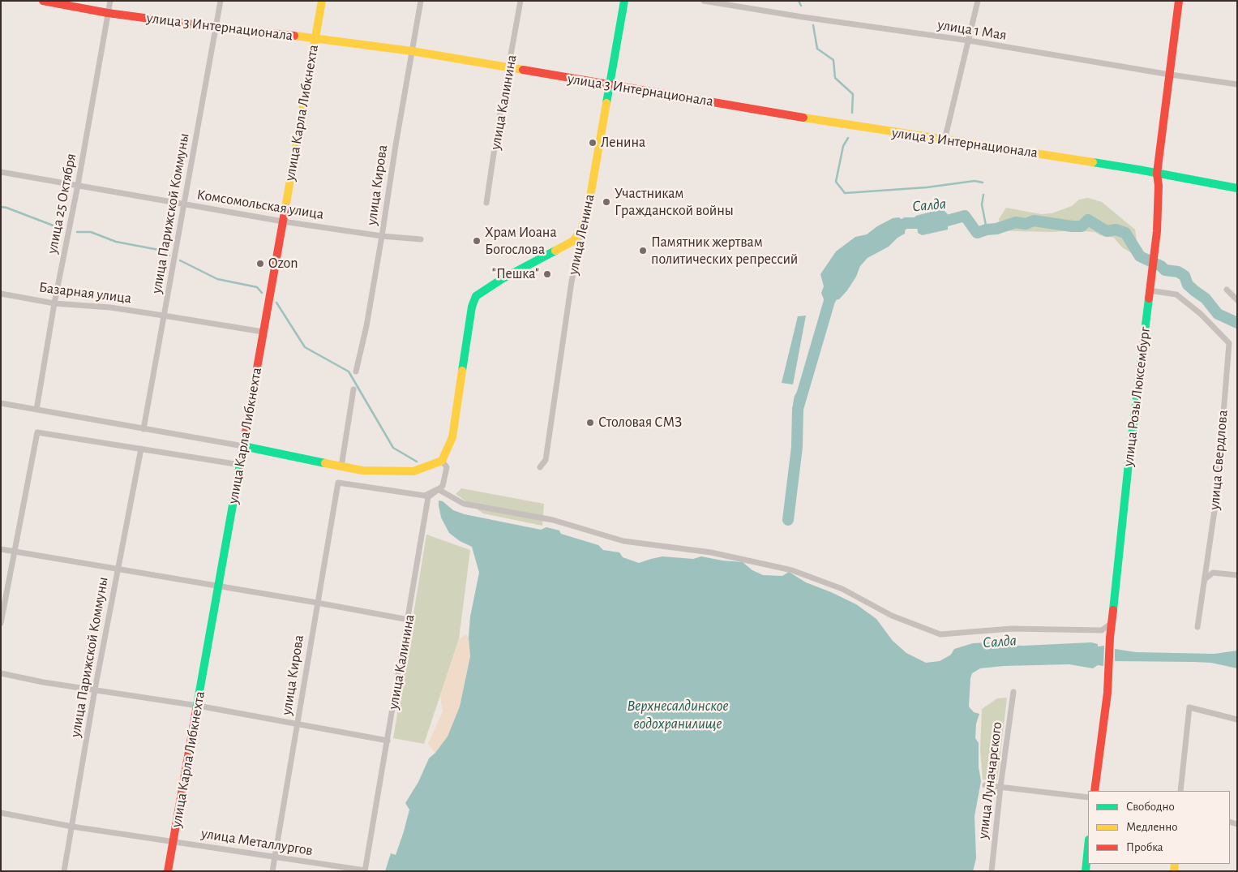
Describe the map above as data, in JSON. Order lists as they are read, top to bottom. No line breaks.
{"streets":{"main road":["улица 3 Интернационала","улица Карла Либкнехта","улица Ленина","улица Розы Люксембург"],"street":["улица 1 Мая","улица Калинина","улица Кирова","улица 25 Октября","Комсомольская улица","улица Парижской Коммуны","Базарная улица","улица Свердлова","улица Луначарского","улица Металлургов"]},"crossings":[["улица 3 Интернационала","улица Калинина"],["улица 3 Интернационала","улица Карла Либкнехта"],["улица 3 Интернационала","улица Кирова"],["улица 3 Интернационала","улица 25 Октября"],["улица 3 Интернационала","улица Парижской Коммуны"],["улица 3 Интернационала","улица Ленина"],["улица 3 Интернационала","улица Розы Люксембург"],["улица 1 Мая","улица Розы Люксембург"],["улица Калинина","улица Кирова"],["улица Калинина","улица Металлургов"],["улица Карла Либкнехта","Комсомольская улица"],["улица Карла Либкнехта","Базарная улица"],["улица Карла Либкнехта","улица Металлургов"],["улица Кирова","Комсомольская улица"],["улица Кирова","улица Металлургов"],["улица 25 Октября","Комсомольская улица"],["улица 25 Октября","Базарная улица"],["Комсомольская улица","улица Парижской Коммуны"],["улица Парижской Коммуны","Базарная улица"],["улица Парижской Коммуны","улица Металлургов"],["улица Розы Люксембург","улица Свердлова"]],"water":["Салда","Верхнесалдинское водохранилище"],"places":["Ленина","Участникам Гражданской войны","Храм Иоана Богослова","Памятник жертвам политических репрессий","Ozon","\"Пешка\"","Столовая СМЗ"],"legend":["Свободно","Медленно","Пробка"]}
